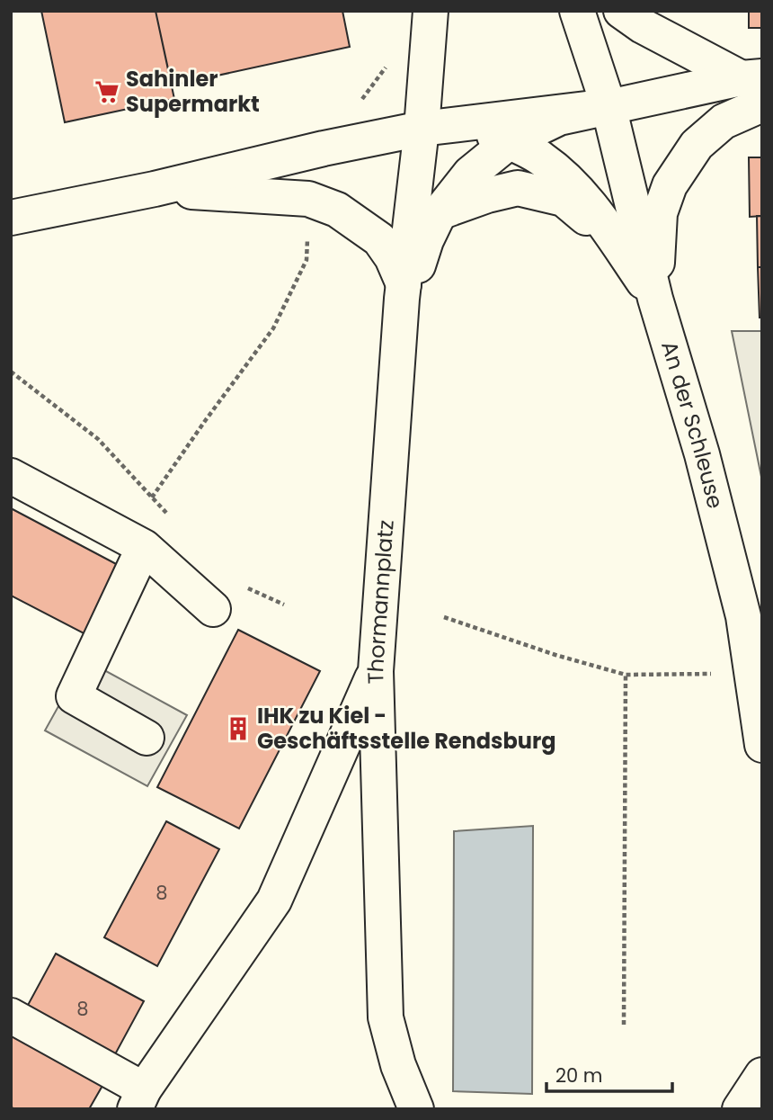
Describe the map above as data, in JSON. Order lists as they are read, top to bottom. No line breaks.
{"streets":{"main road":["An der Schleuse","Thormannplatz"]},"places":{"supermarket":["Sahinler Supermarkt"],"building":["IHK zu Kiel - Geschäftsstelle Rendsburg"]},"house_numbers":["8","8"],"scale_bar":"20 m"}
